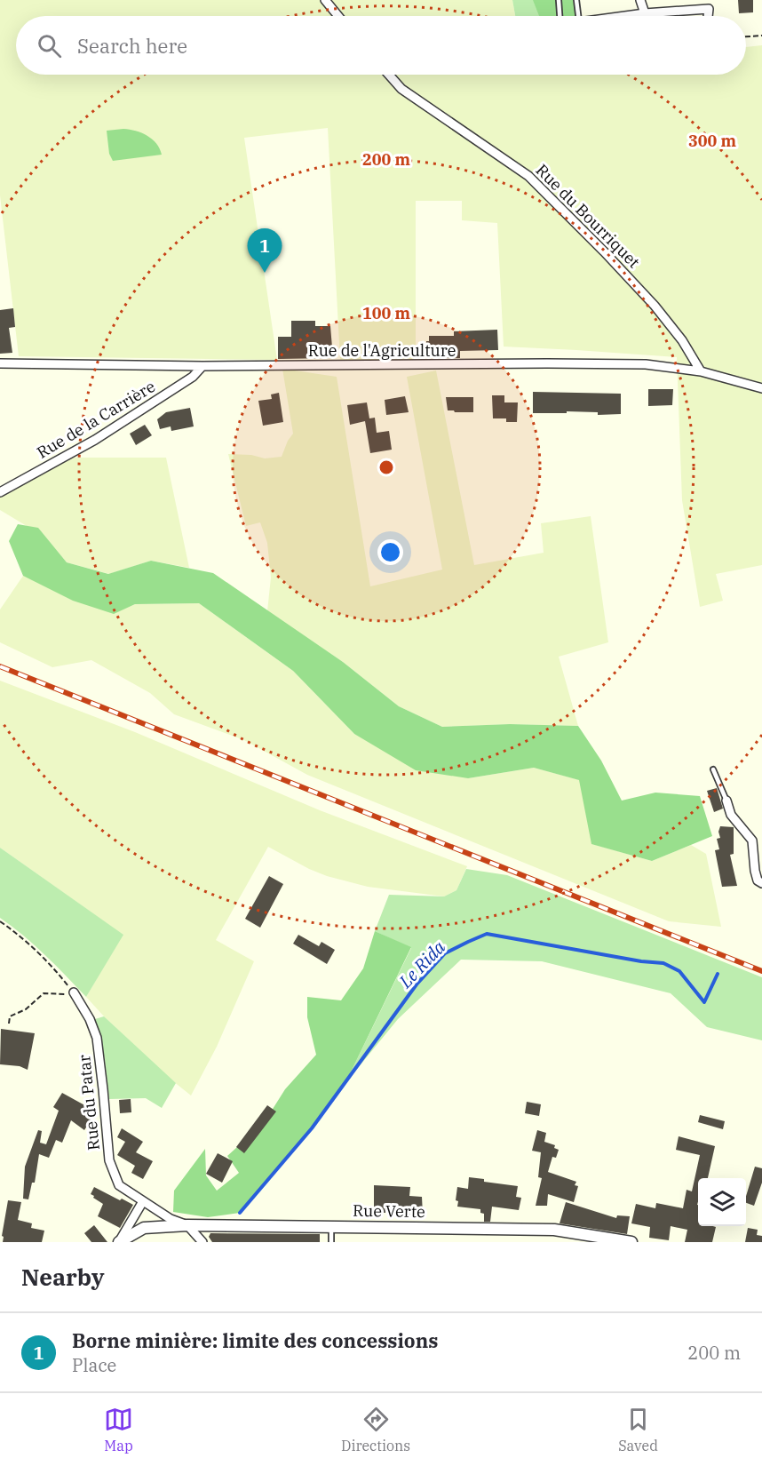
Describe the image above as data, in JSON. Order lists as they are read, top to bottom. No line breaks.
{"streets":{"street":["Rue du Bourriquet","Rue de l'Agriculture","Rue de la Carrière","Rue du Patar","Rue Verte"]},"crossings":[["Rue du Bourriquet","Rue de l'Agriculture"],["Rue de l'Agriculture","Rue de la Carrière"],["Rue du Patar","Rue Verte"]],"water":["Le Rida"],"page":{"search":"Search here","pins":"1","heading":"Nearby","list":[{"mark":"1","name":"Borne minière: limite des concessions","note":"Place","value":"200 m"}],"nav":["Map","Directions","Saved"]},"rings":["300 m","200 m","100 m"]}
